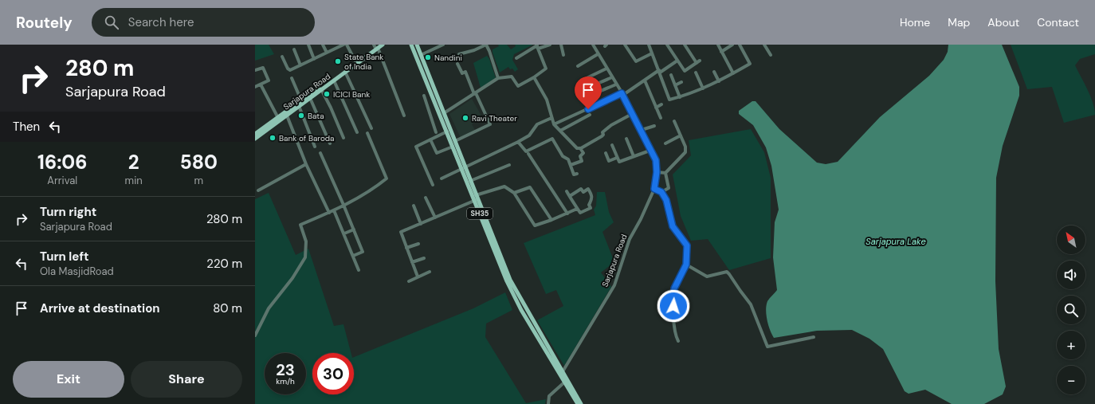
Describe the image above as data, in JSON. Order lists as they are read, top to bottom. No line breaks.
{"streets":{"main road":["Sarjapura Road","SH35"]},"crossings":[["Sarjapura Road","SH35"]],"water":["Sarjapura Lake"],"places":["Nandini","State Bank of India","ICICI Bank","Bata","Ravi Theater","Bank of Baroda"],"north":"top left","page":{"header":"Routely","search":"Search here","nav":["Home","Map","About","Contact"],"turn":["280 m","Sarjapura Road"],"then":"Then","eta":["16:06","Arrival","2","min","580","m"],"list":[{"name":"Turn right","note":"Sarjapura Road","value":"280 m"},{"name":"Turn left","note":"Ola MasjidRoad","value":"220 m"},{"name":"Arrive at destination","value":"80 m"}],"map_buttons":["+","−"],"speed":"23 km/h","limit":"30","buttons":["Exit","Share"]}}
